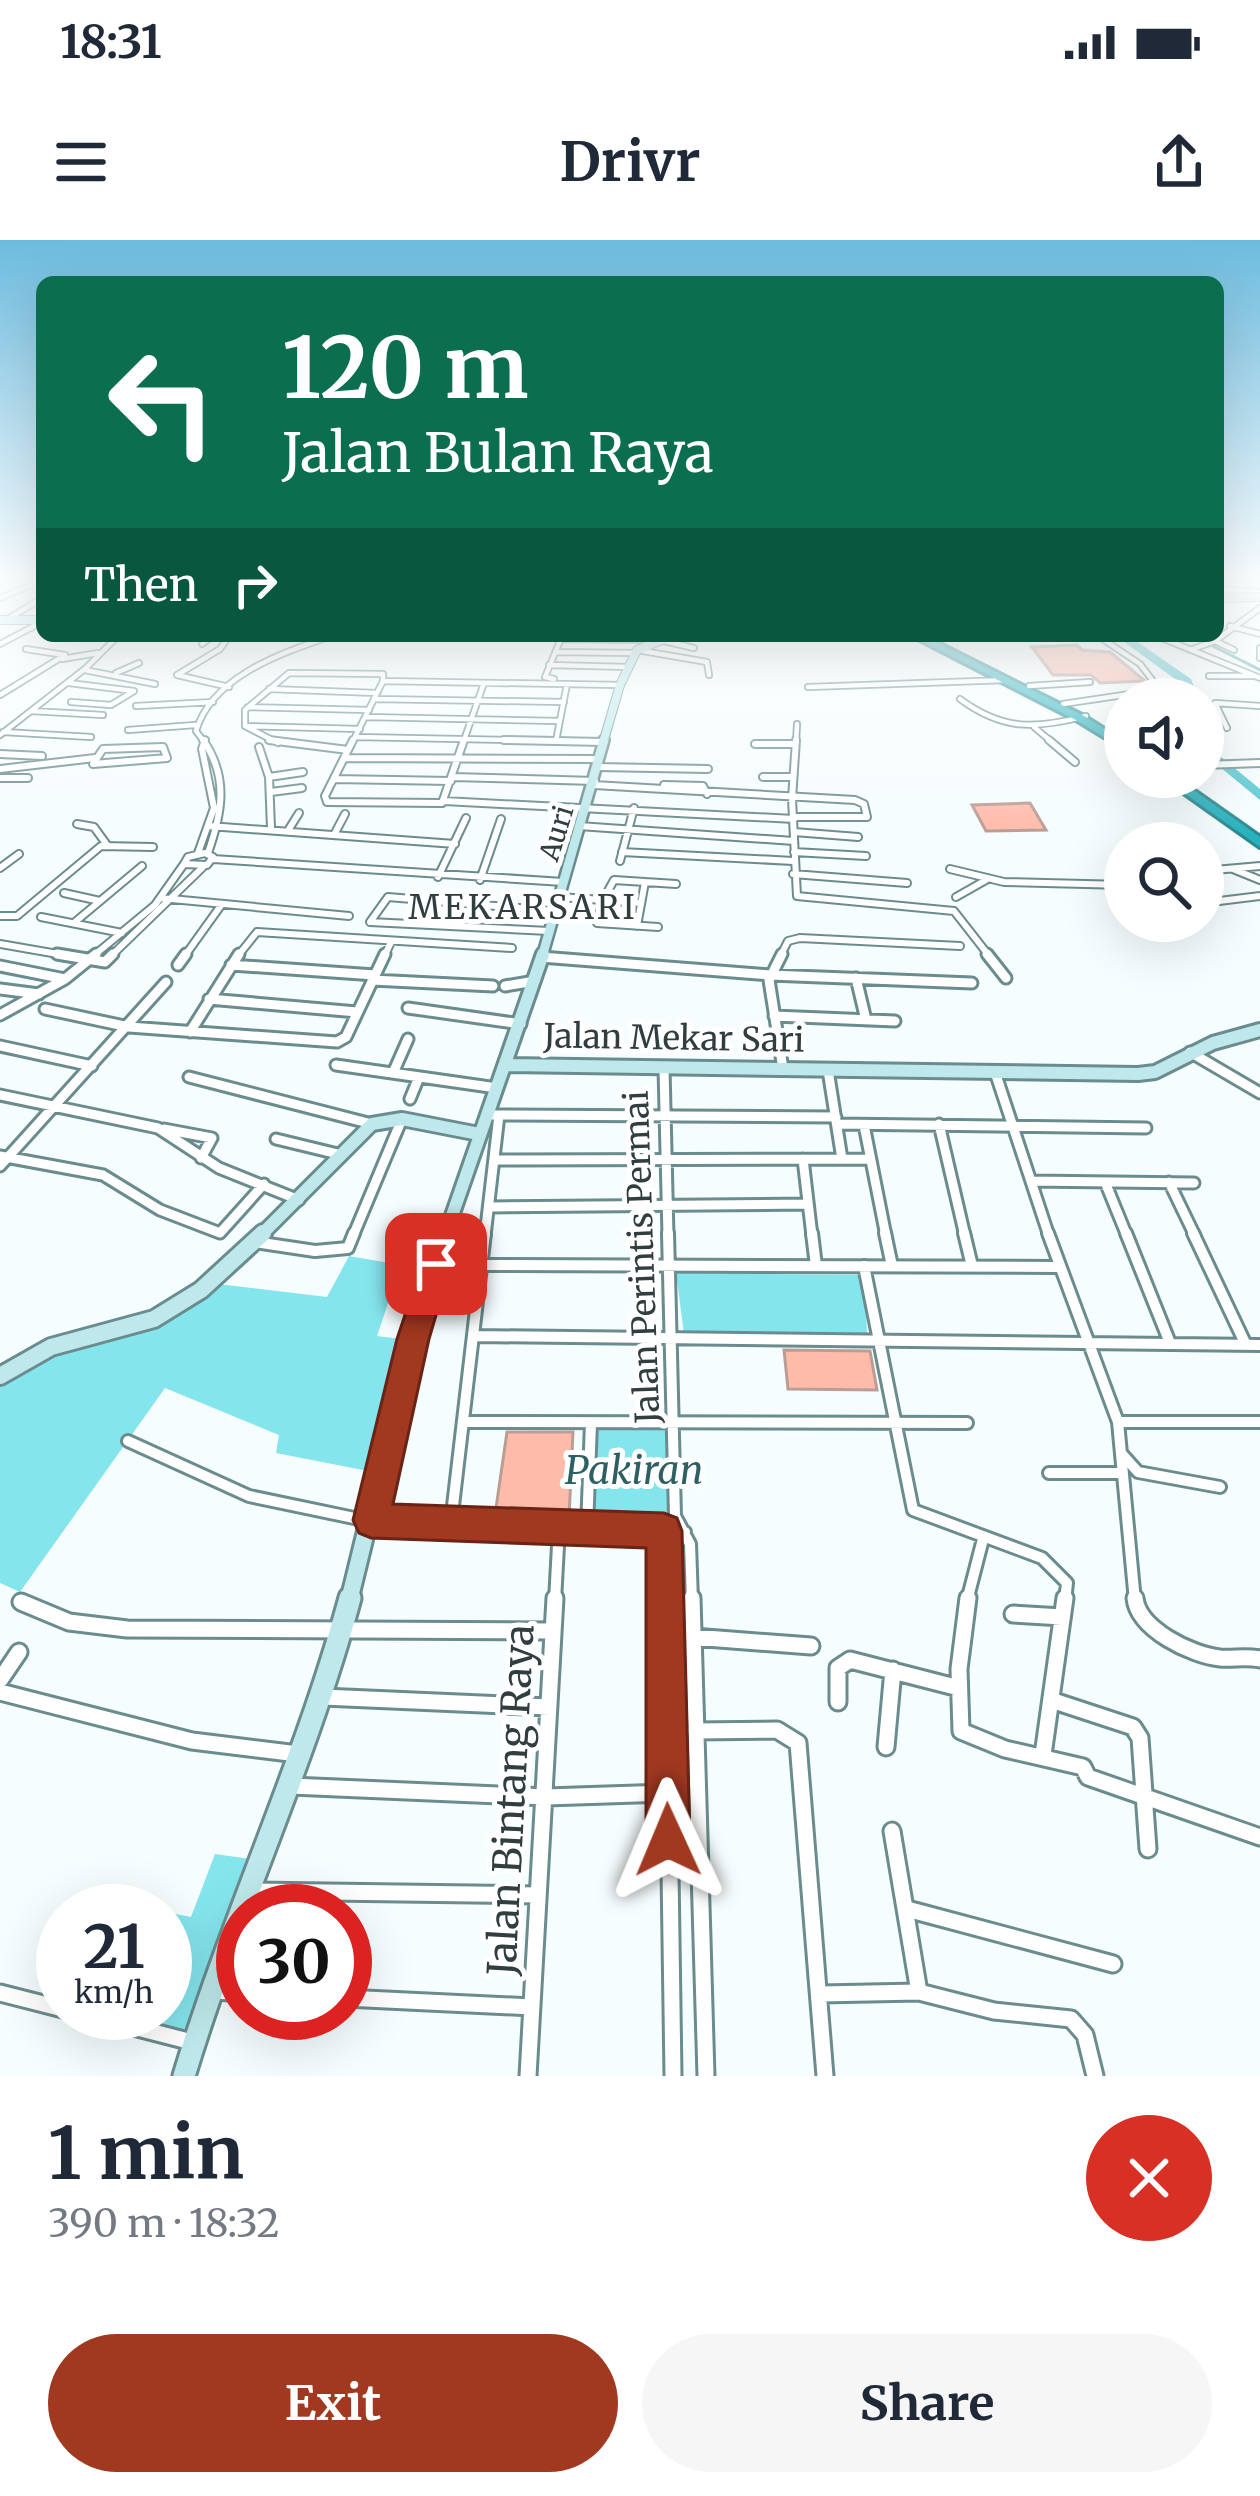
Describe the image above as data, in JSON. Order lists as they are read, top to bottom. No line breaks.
{"streets":{"street":["Auri","Jalan Mekar Sari","Jalan Perintis Permai","Jalan Bintang Raya"]},"crossings":[["Auri","Jalan Mekar Sari"],["Jalan Mekar Sari","Jalan Perintis Permai"]],"districts":["MEKARSARI"],"parks":["Pakiran"],"page":{"status":"18:31","header":"Drivr","turn":["120 m","Jalan Bulan Raya"],"then":"Then","speed":"21 km/h","limit":"30","heading":["1 min","390 m · 18:32"],"buttons":["Exit","Share"]}}
